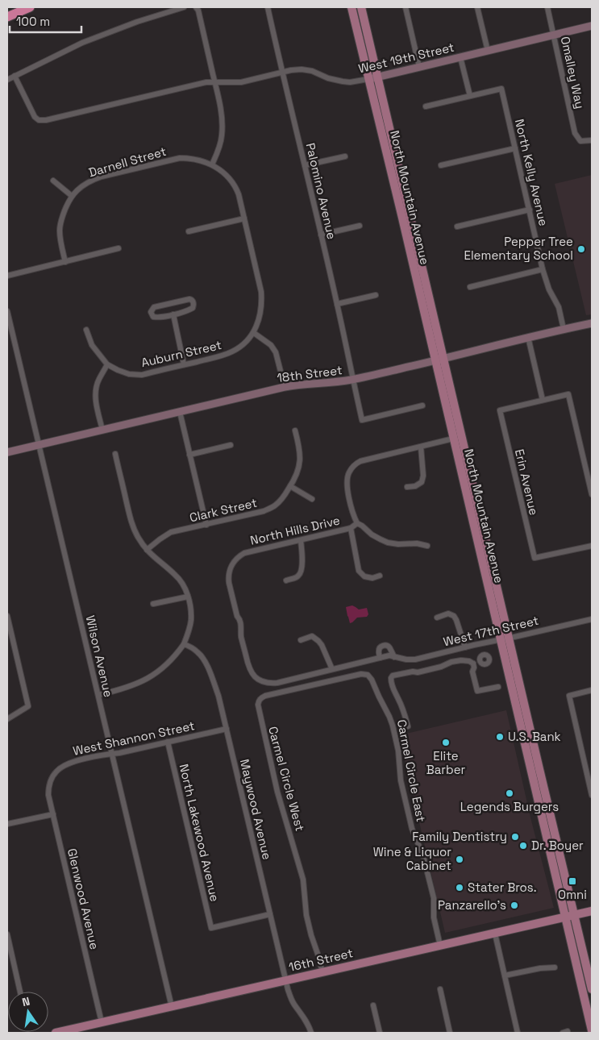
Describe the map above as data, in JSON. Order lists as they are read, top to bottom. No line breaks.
{"streets":{"main road":["West 19th Street","North Mountain Avenue","18th Street","16th Street"],"street":["Omalley Way","Darnell Street","North Kelly Avenue","Palomino Avenue","Auburn Street","Erin Avenue","Clark Street","North Hills Drive","West 17th Street","Wilson Avenue","West Shannon Street","Carmel Circle East","Carmel Circle West","Maywood Avenue","North Lakewood Avenue","Glenwood Avenue"]},"crossings":[["West 19th Street","Omalley Way"],["West 19th Street","Palomino Avenue"],["West 19th Street","North Mountain Avenue"],["Darnell Street","Auburn Street"],["North Kelly Avenue","18th Street"],["Palomino Avenue","18th Street"],["North Mountain Avenue","18th Street"],["North Mountain Avenue","North Hills Drive"],["North Mountain Avenue","West 17th Street"],["North Mountain Avenue","16th Street"],["18th Street","Wilson Avenue"],["North Hills Drive","West 17th Street"],["Wilson Avenue","West Shannon Street"],["Wilson Avenue","16th Street"],["West Shannon Street","Maywood Avenue"],["West Shannon Street","North Lakewood Avenue"],["West Shannon Street","Glenwood Avenue"],["Carmel Circle East","Carmel Circle West"],["Carmel Circle East","16th Street"],["Carmel Circle West","16th Street"],["Maywood Avenue","North Lakewood Avenue"],["Maywood Avenue","16th Street"],["Glenwood Avenue","16th Street"]],"places":{"other":["Pepper Tree Elementary School","U.S. Bank","Elite Barber","Legends Burgers","Family Dentistry","Dr. Boyer","Wine & Liquor Cabinet","Stater Bros.","Panzarello's"],"transit":["Omni"]},"scale_bar":"100 m","north":"top"}
